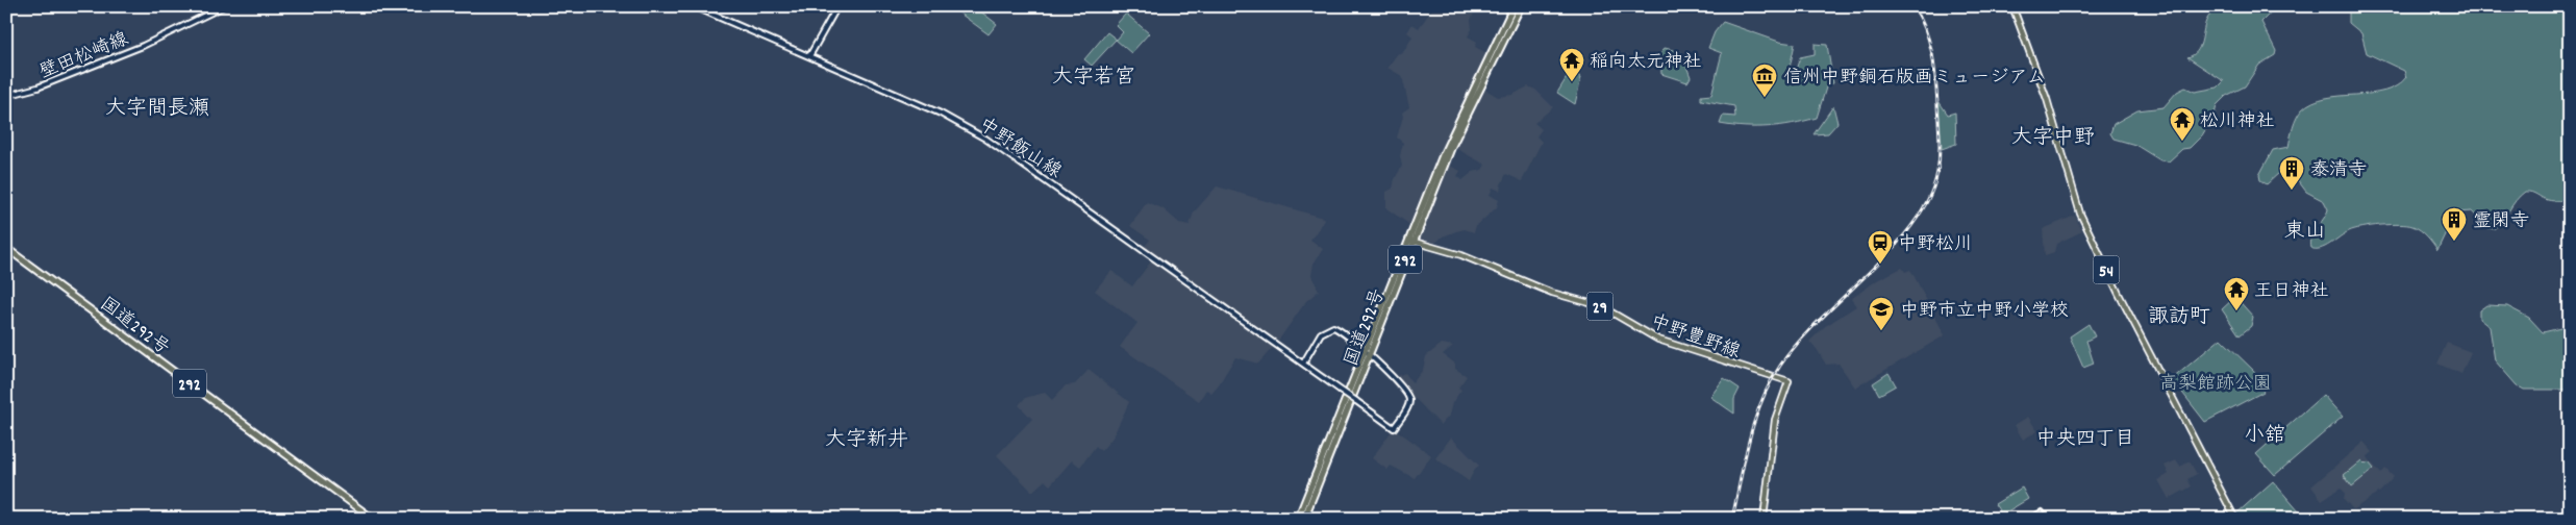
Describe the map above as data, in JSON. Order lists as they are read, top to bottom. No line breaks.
{"streets":{"highway":["292","国道292号"],"main road":["壁田松崎線","中野飯山線","54","29","中野豊野線"]},"crossings":[["中野飯山線","国道292号"],["国道292号","中野豊野線"]],"districts":["大字若宮","大字間長瀬","大字中野","東山","諏訪町","小舘","中央四丁目","大字新井"],"parks":["高梨館跡公園"],"places":{"temple":["稲向太元神社","松川神社","王日神社"],"museum":["信州中野銅石版画ミュージアム"],"building":["泰清寺","霊閑寺"],"station":["中野松川"],"school or university":["中野市立中野小学校"]}}
